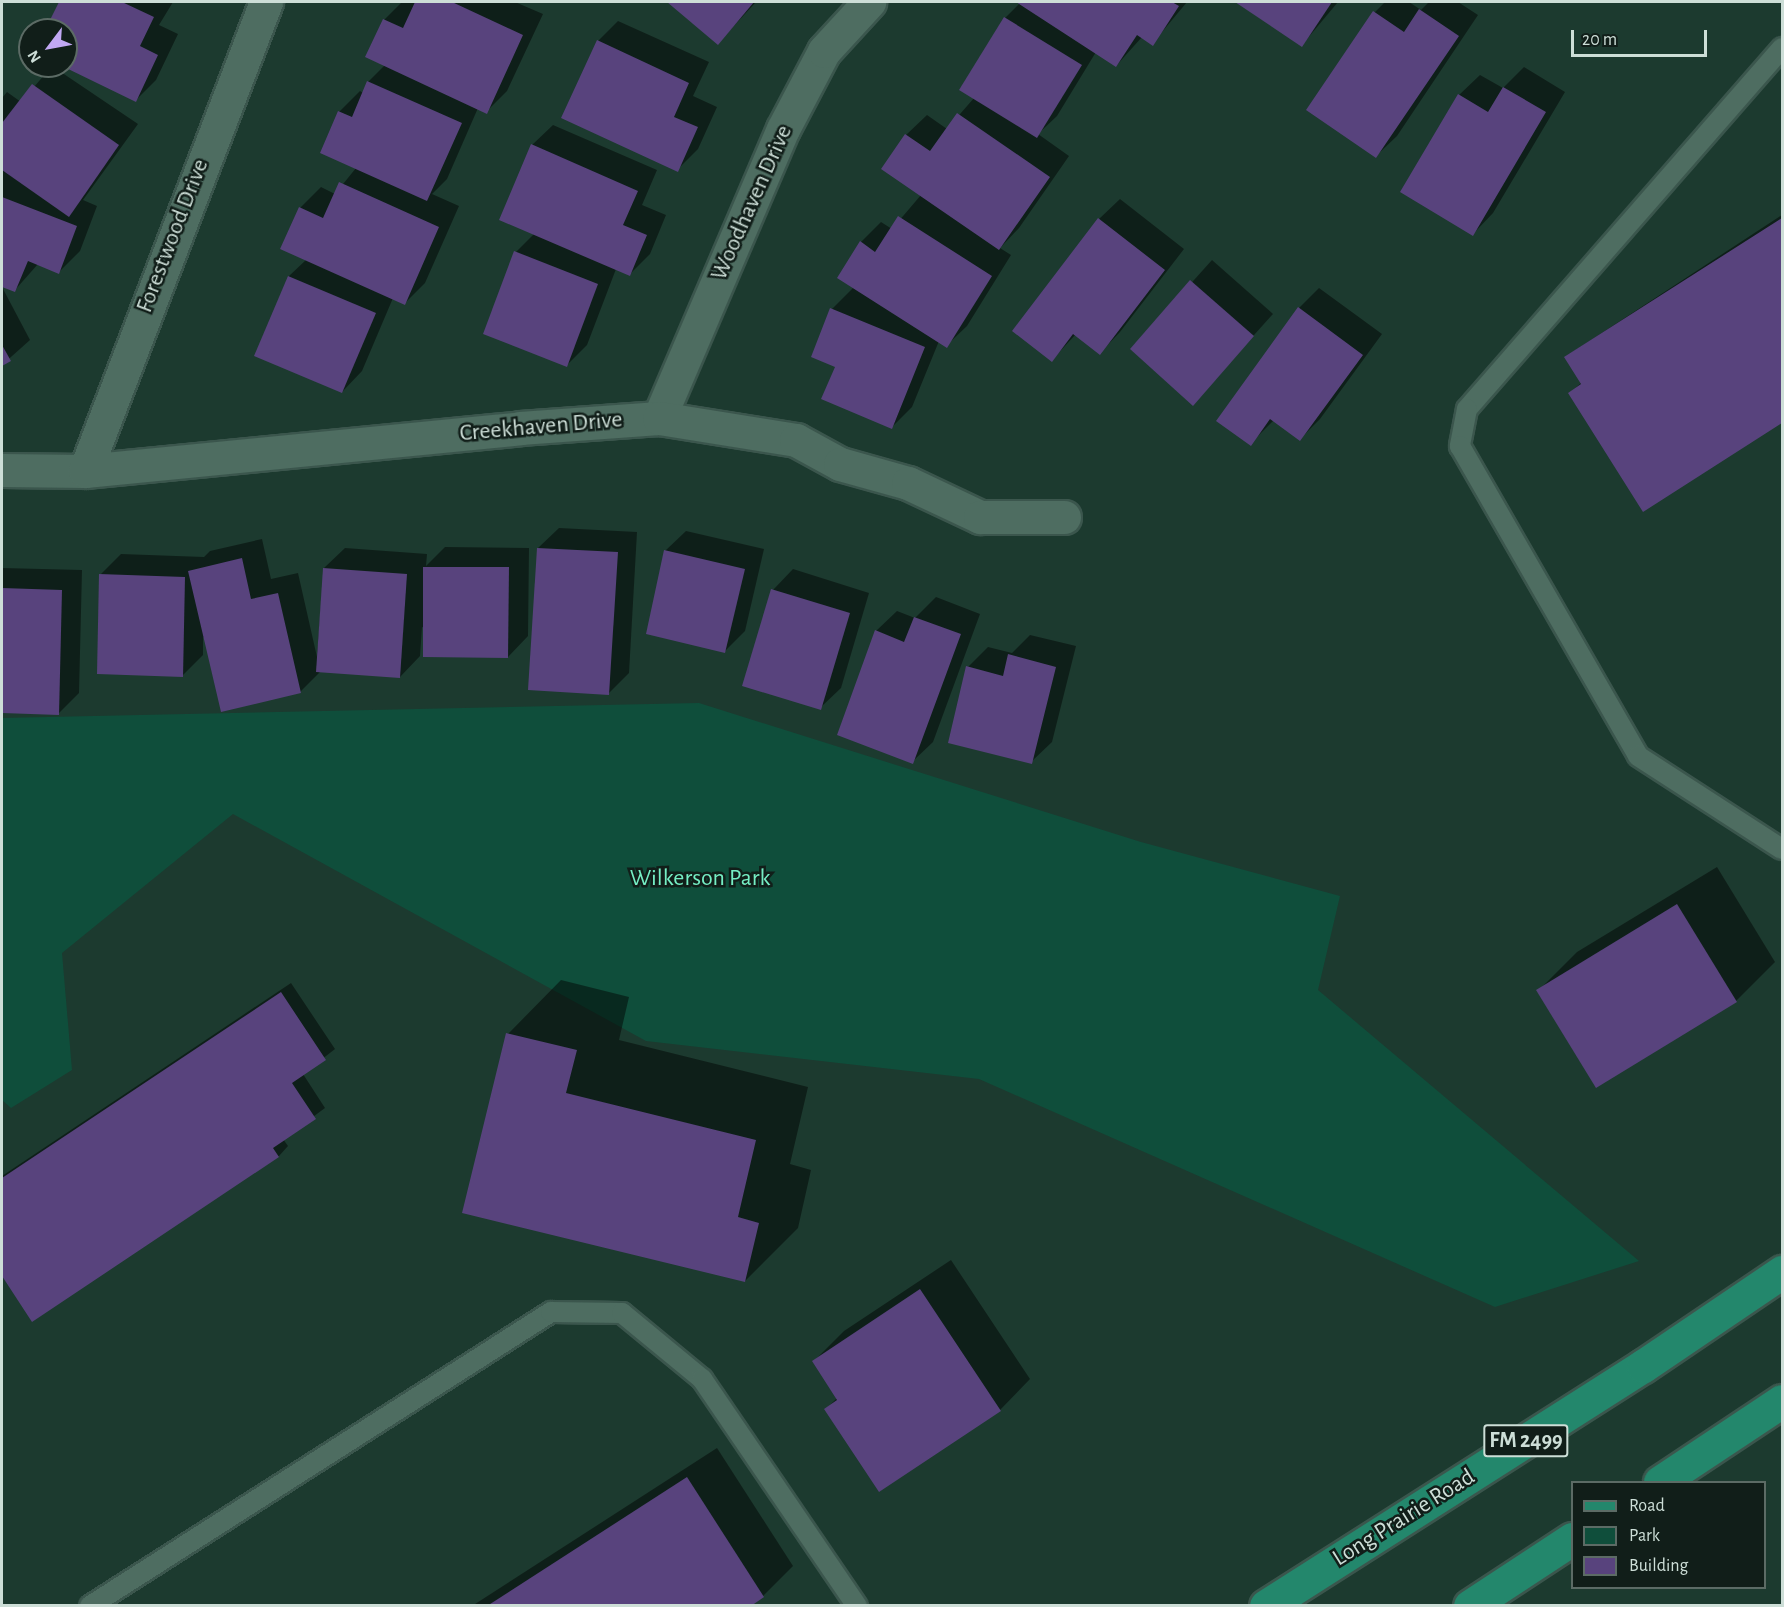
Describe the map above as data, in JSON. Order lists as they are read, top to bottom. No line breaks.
{"streets":{"main road":["FM 2499","Long Prairie Road"],"street":["Woodhaven Drive","Forestwood Drive","Creekhaven Drive"]},"crossings":[["Woodhaven Drive","Creekhaven Drive"],["Forestwood Drive","Creekhaven Drive"]],"parks":["Wilkerson Park"],"legend":["Road","Park","Building"],"scale_bar":"20 m","north":"bottom left"}
